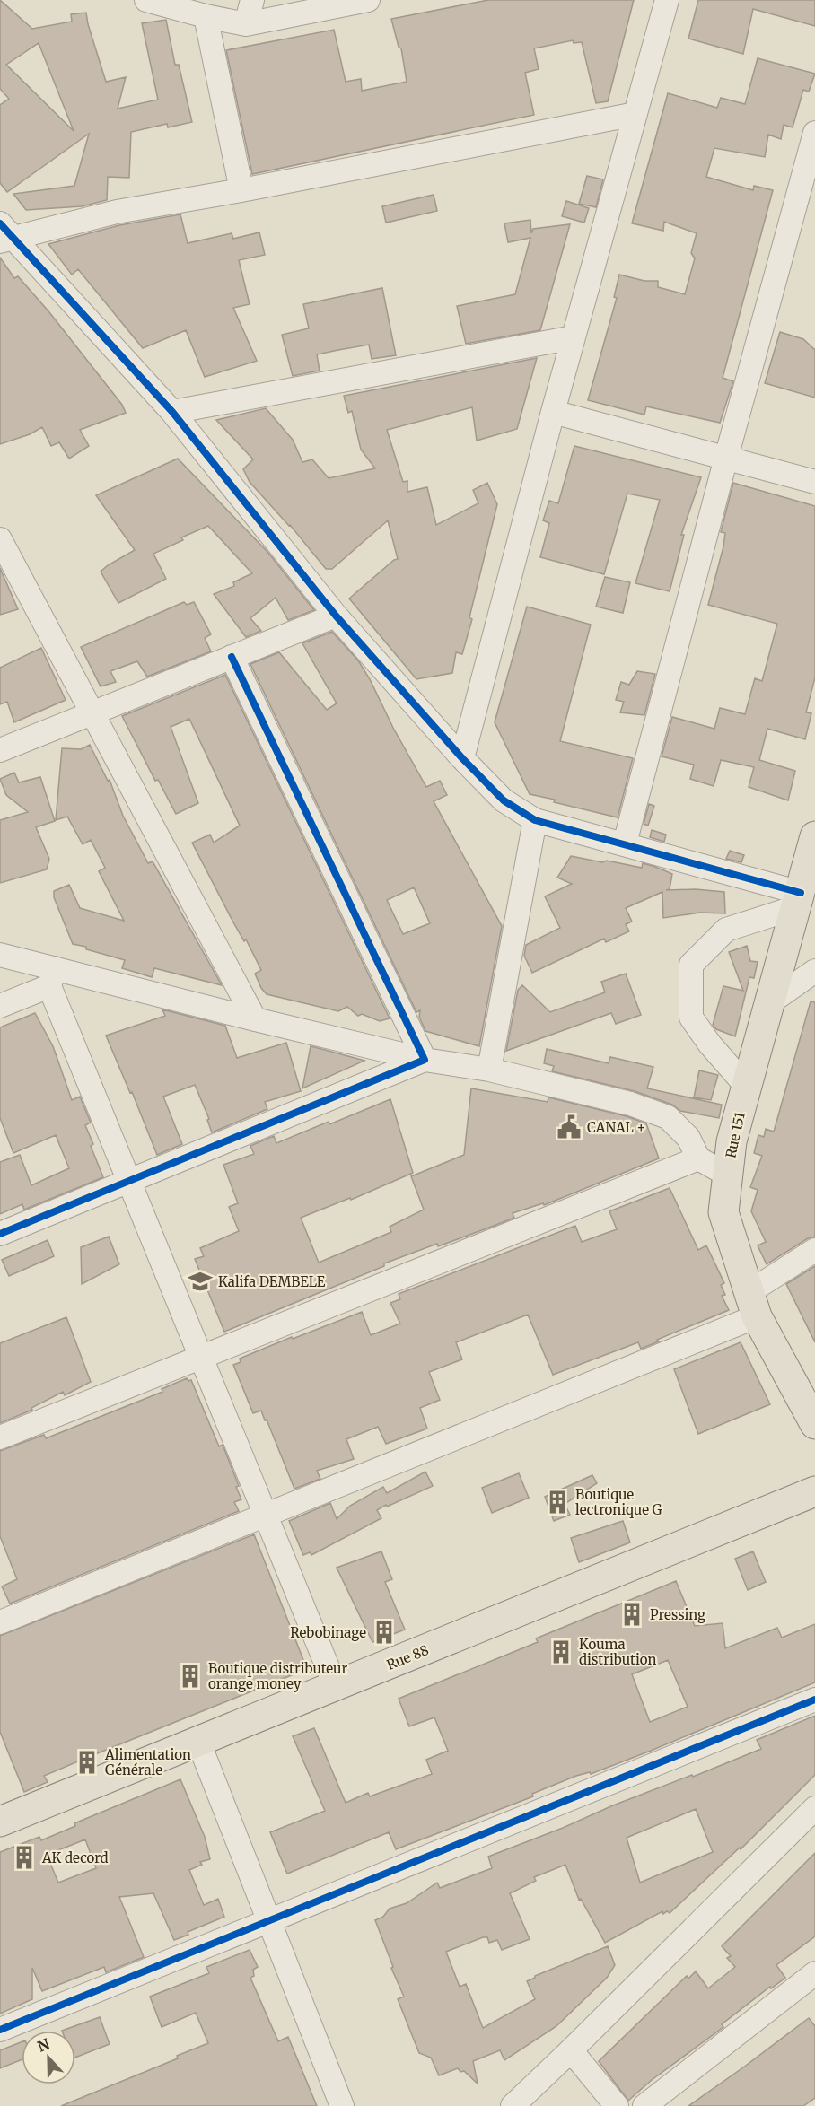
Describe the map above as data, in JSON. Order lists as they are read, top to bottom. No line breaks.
{"streets":{"main road":["Rue 151","Rue 88"]},"places":{"public building":["CANAL +"],"school or university":["Kalifa DEMBELE"],"building":["Boutique lectronique G","Pressing","Rebobinage","Kouma distribution","Boutique distributeur orange money","Alimentation Générale","AK decord"]},"north":"top"}
